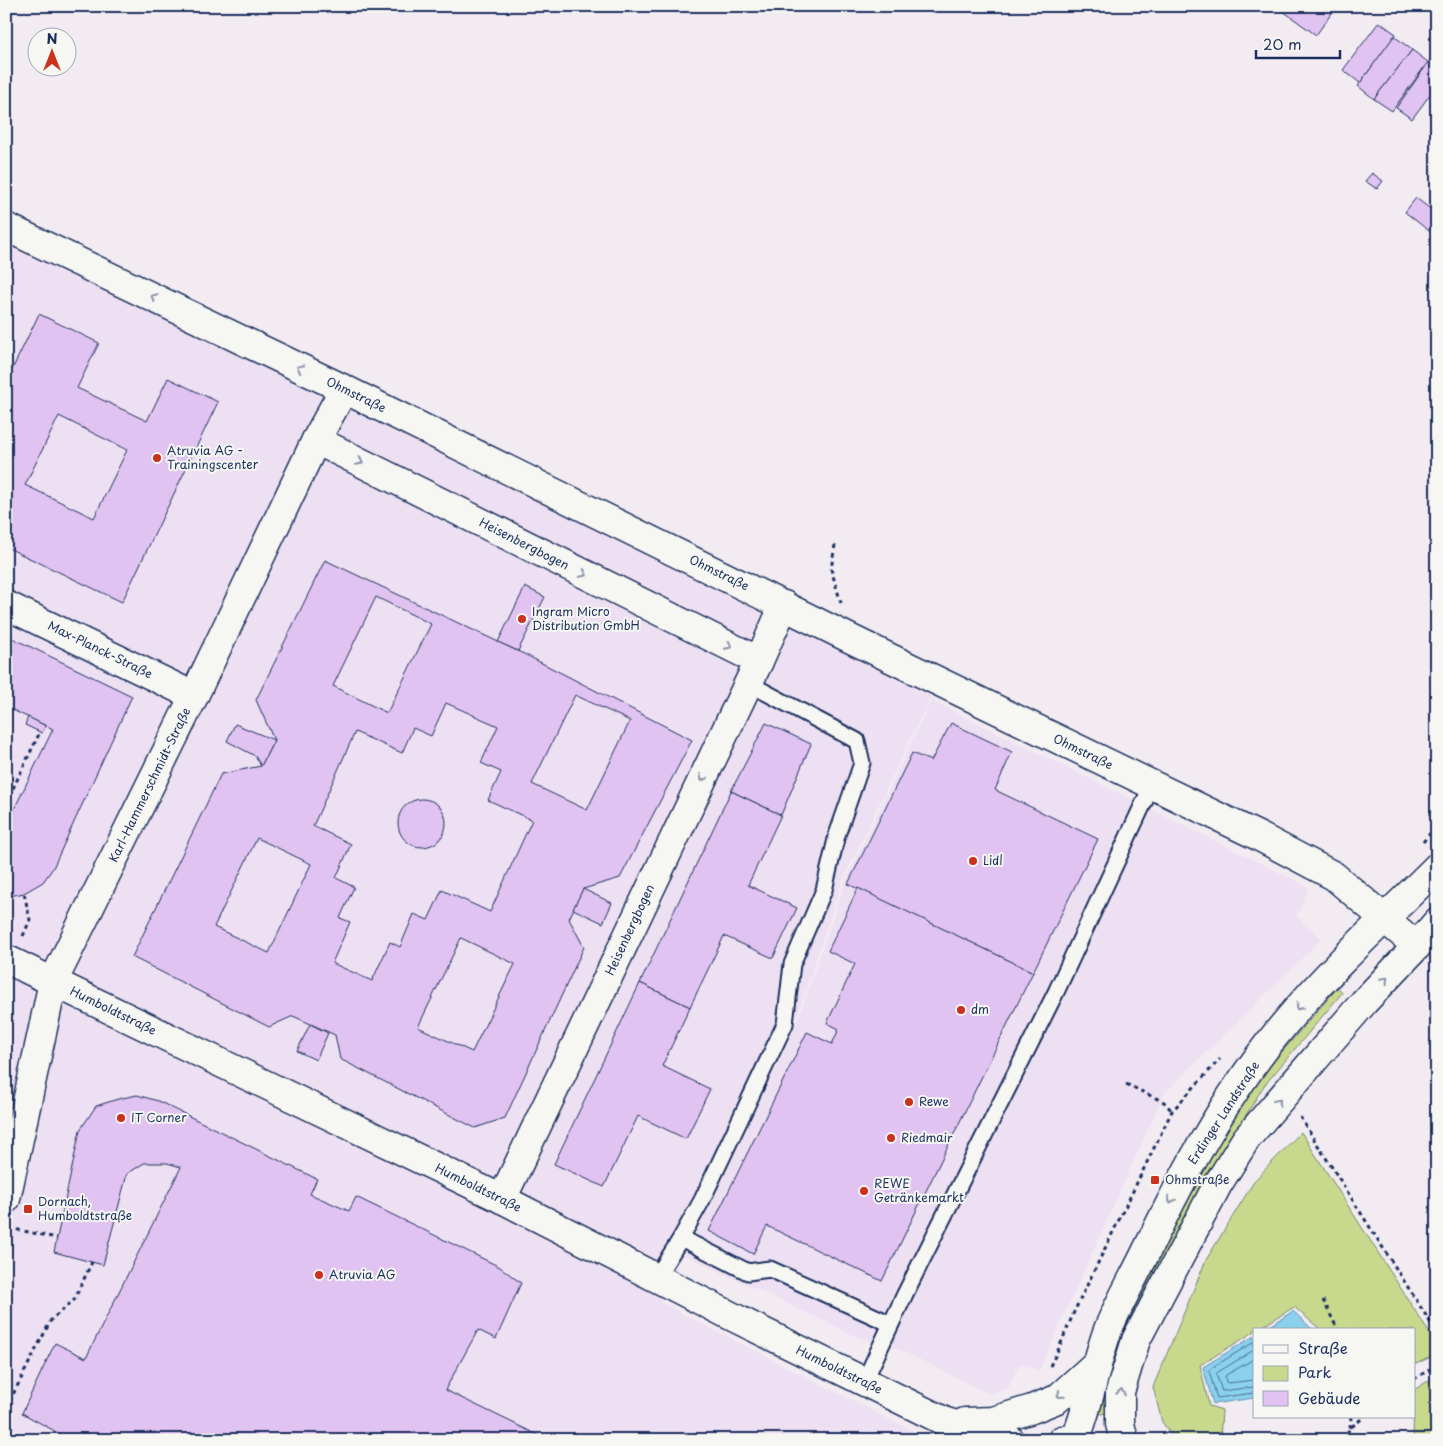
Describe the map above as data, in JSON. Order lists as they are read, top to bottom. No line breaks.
{"streets":{"street":["Ohmstraße","Heisenbergbogen","Max-Planck-Straße","Karl-Hammerschmidt-Straße","Humboldtstraße","Erdinger Landstraße"]},"crossings":[["Ohmstraße","Heisenbergbogen"],["Ohmstraße","Karl-Hammerschmidt-Straße"],["Ohmstraße","Erdinger Landstraße"],["Heisenbergbogen","Karl-Hammerschmidt-Straße"],["Heisenbergbogen","Humboldtstraße"],["Max-Planck-Straße","Karl-Hammerschmidt-Straße"],["Karl-Hammerschmidt-Straße","Humboldtstraße"],["Humboldtstraße","Erdinger Landstraße"]],"places":{"other":["Atruvia AG - Trainingscenter","Ingram Micro Distribution GmbH","Lidl","dm","Rewe","IT Corner","Riedmair","REWE Getränkemarkt","Atruvia AG"],"transit":["Ohmstraße","Dornach, Humboldtstraße"]},"legend":["Straße","Park","Gebäude"],"scale_bar":"20 m","north":"top"}
